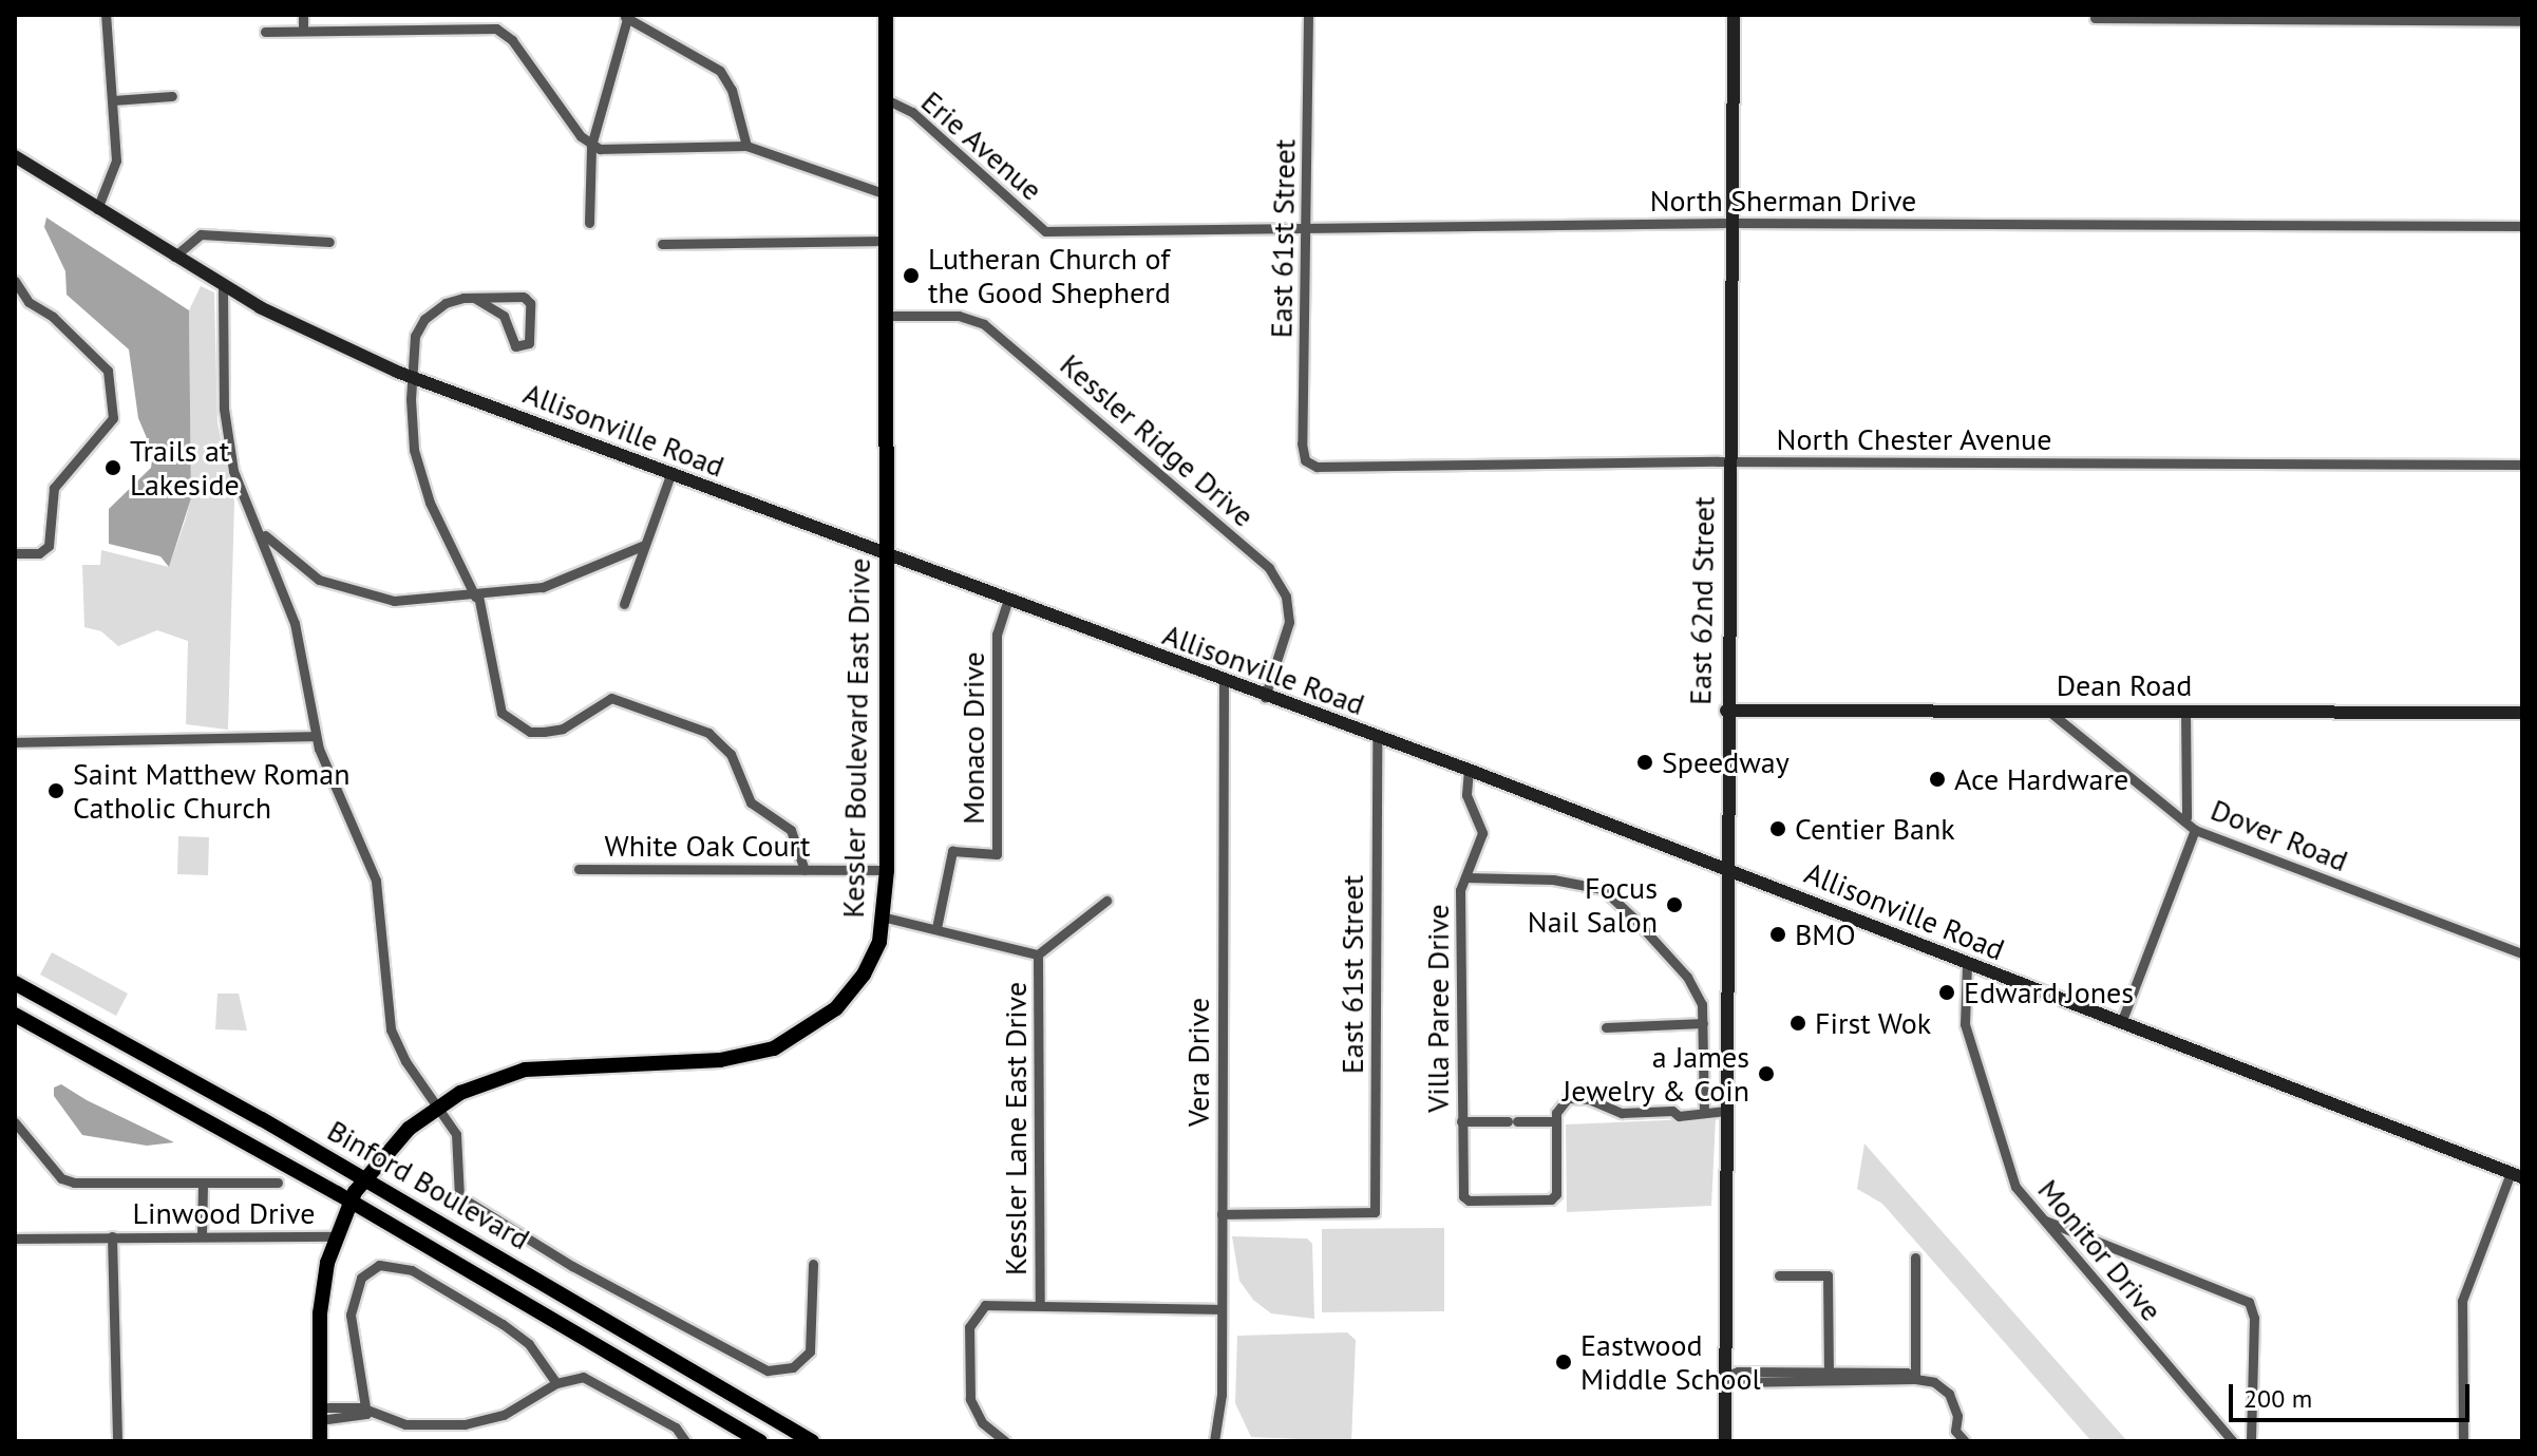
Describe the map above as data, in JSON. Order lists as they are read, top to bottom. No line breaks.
{"streets":{"main road":["Allisonville Road","East 62nd Street","Dean Road","Kessler Boulevard East Drive","Binford Boulevard"],"street":["Erie Avenue","North Sherman Drive","East 61st Street","North Chester Avenue","Kessler Ridge Drive","Monaco Drive","Dover Road","White Oak Court","Villa Paree Drive","Vera Drive","Kessler Lane East Drive","Linwood Drive","Monitor Drive"]},"crossings":[["Erie Avenue","North Sherman Drive"],["Erie Avenue","Kessler Boulevard East Drive"],["North Sherman Drive","East 61st Street"],["North Sherman Drive","East 62nd Street"],["East 61st Street","Allisonville Road"],["East 61st Street","North Chester Avenue"],["East 61st Street","Vera Drive"],["Allisonville Road","Kessler Ridge Drive"],["Allisonville Road","East 62nd Street"],["Allisonville Road","Kessler Boulevard East Drive"],["Allisonville Road","Monaco Drive"],["Allisonville Road","Villa Paree Drive"],["Allisonville Road","Vera Drive"],["Allisonville Road","Monitor Drive"],["North Chester Avenue","East 62nd Street"],["Kessler Ridge Drive","Kessler Boulevard East Drive"],["East 62nd Street","Dean Road"],["Dean Road","Dover Road"],["Kessler Boulevard East Drive","White Oak Court"],["Kessler Boulevard East Drive","Binford Boulevard"],["Kessler Boulevard East Drive","Linwood Drive"]],"places":["Lutheran Church of the Good Shepherd","Trails at Lakeside","Speedway","Ace Hardware","Saint Matthew Roman Catholic Church","Centier Bank","Focus Nail Salon","BMO","Edward Jones","First Wok","a James Jewelry & Coin","Eastwood Middle School"],"scale_bar":"200 m"}
